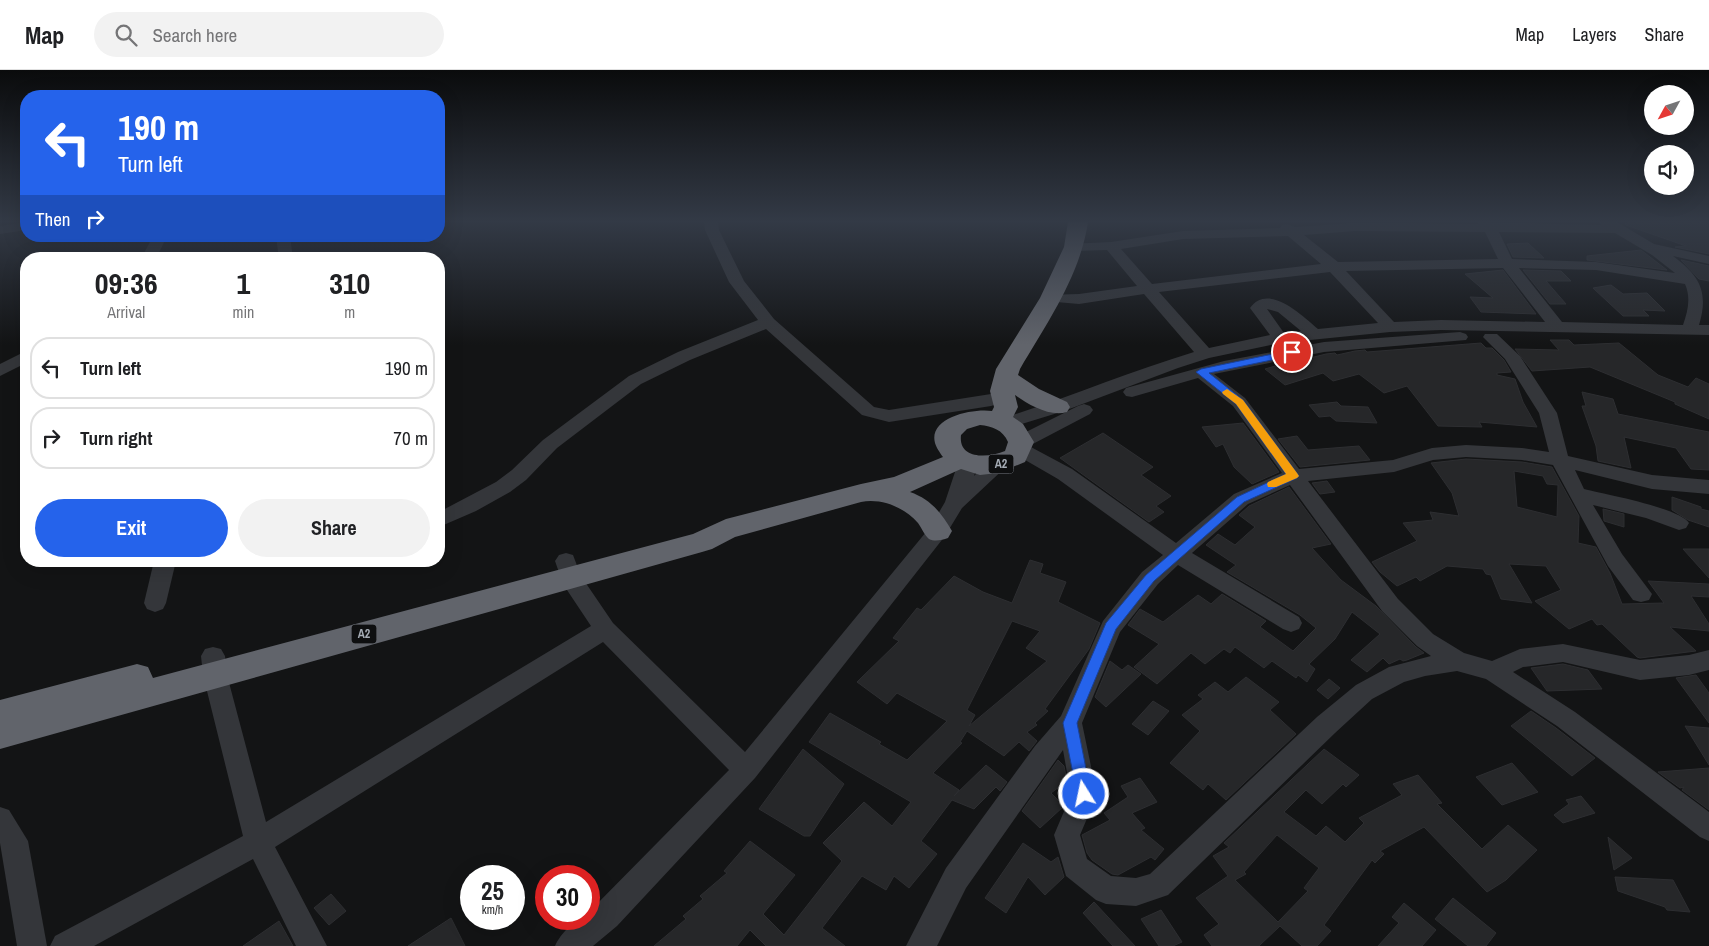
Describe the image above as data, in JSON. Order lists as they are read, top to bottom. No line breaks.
{"streets":{"highway":["A2"]},"north":"bottom left","page":{"header":"Map","search":"Search here","nav":["Map","Layers","Share"],"turn":["190 m","Turn left"],"then":"Then","eta":["09:36","Arrival","1","min","310","m"],"list":[{"name":"Turn left","value":"190 m"},{"name":"Turn right","value":"70 m"}],"buttons":["Exit","Share"],"speed":"25 km/h","limit":"30"}}
